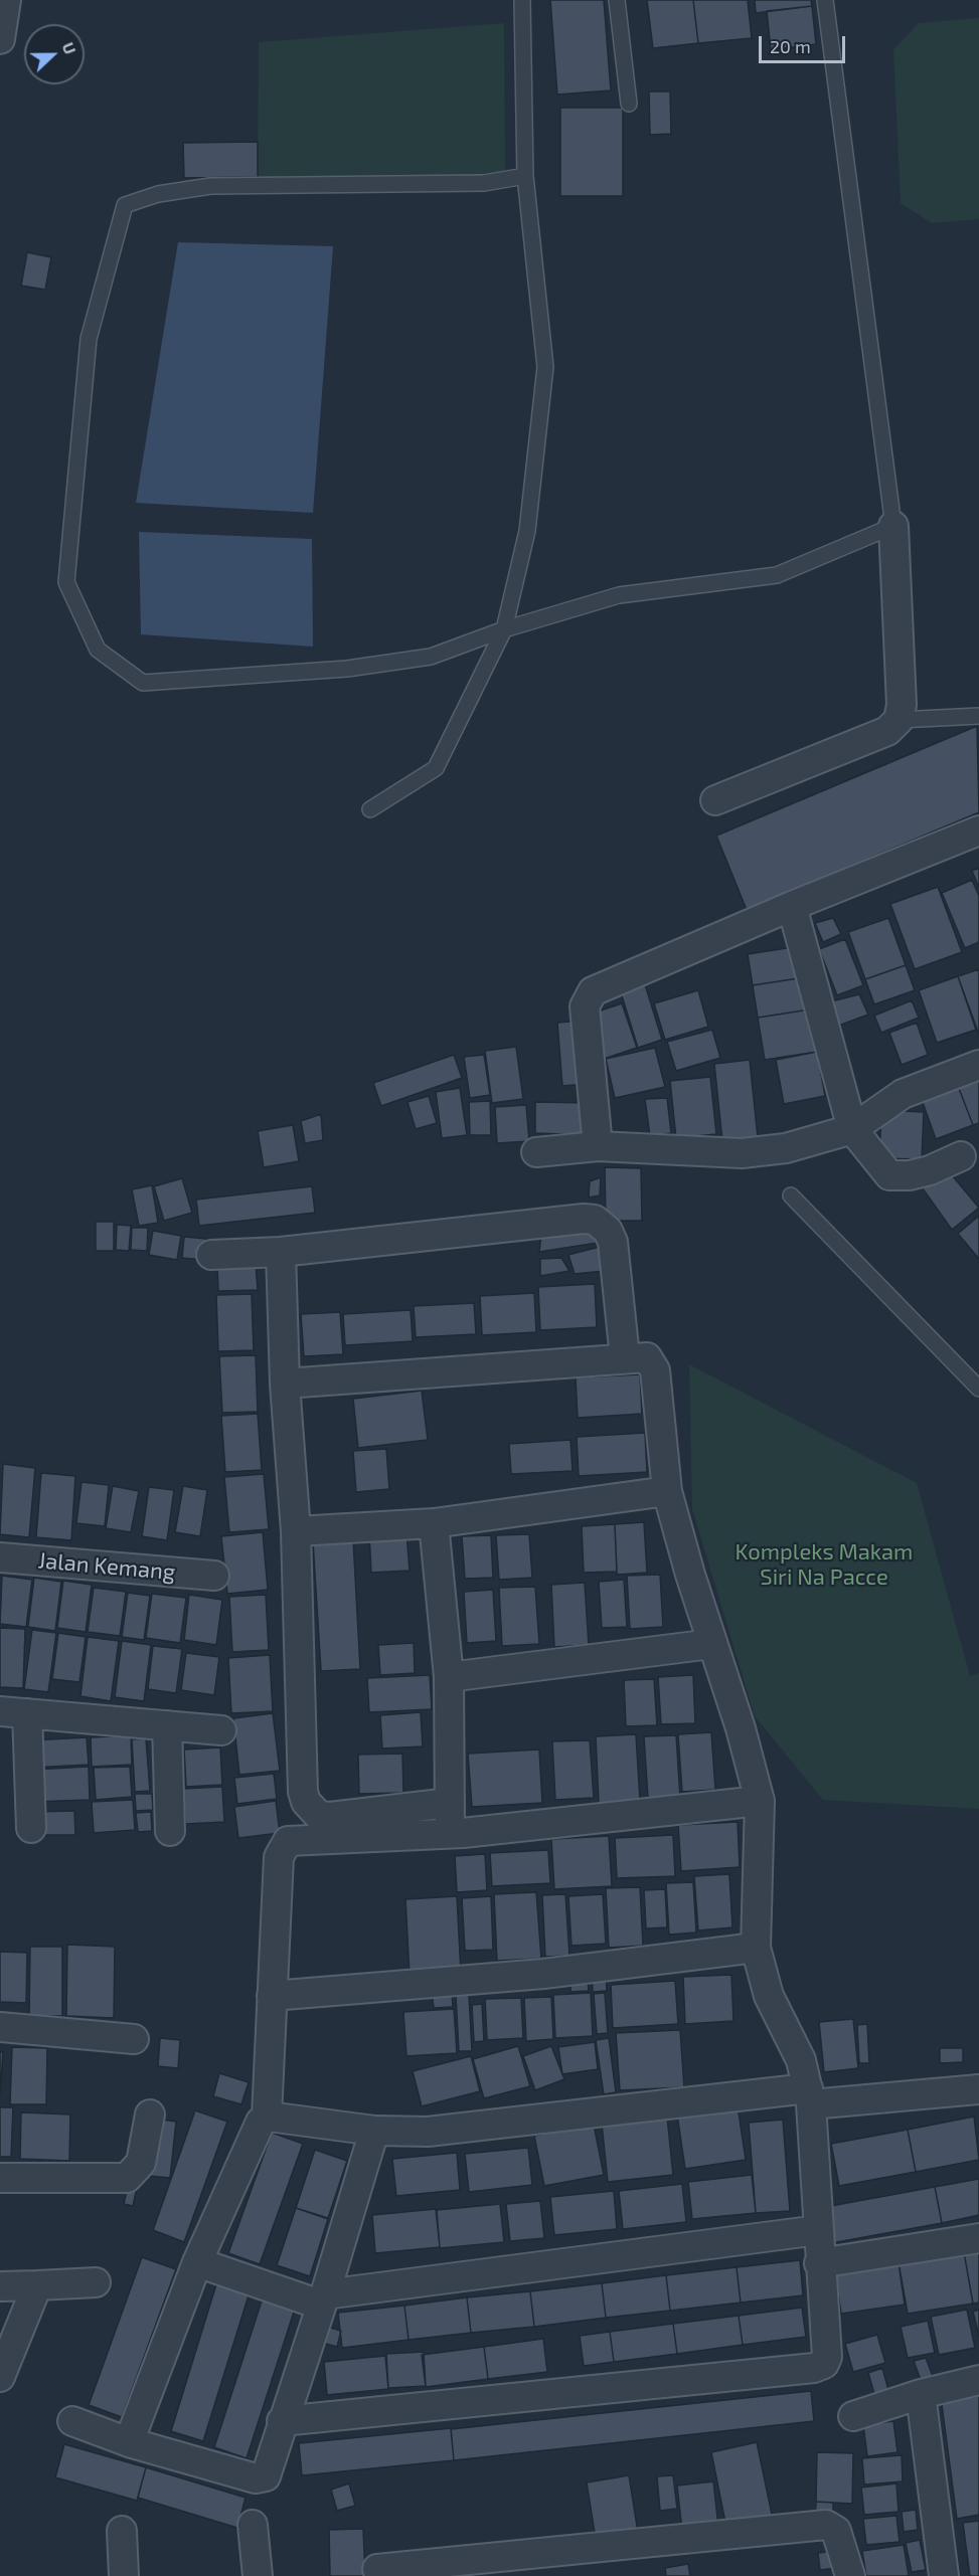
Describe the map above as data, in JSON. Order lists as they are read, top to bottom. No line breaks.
{"streets":{"street":["Jalan Kemang"]},"parks":["Kompleks Makam Siri Na Pacce"],"scale_bar":"20 m","north":"right"}
